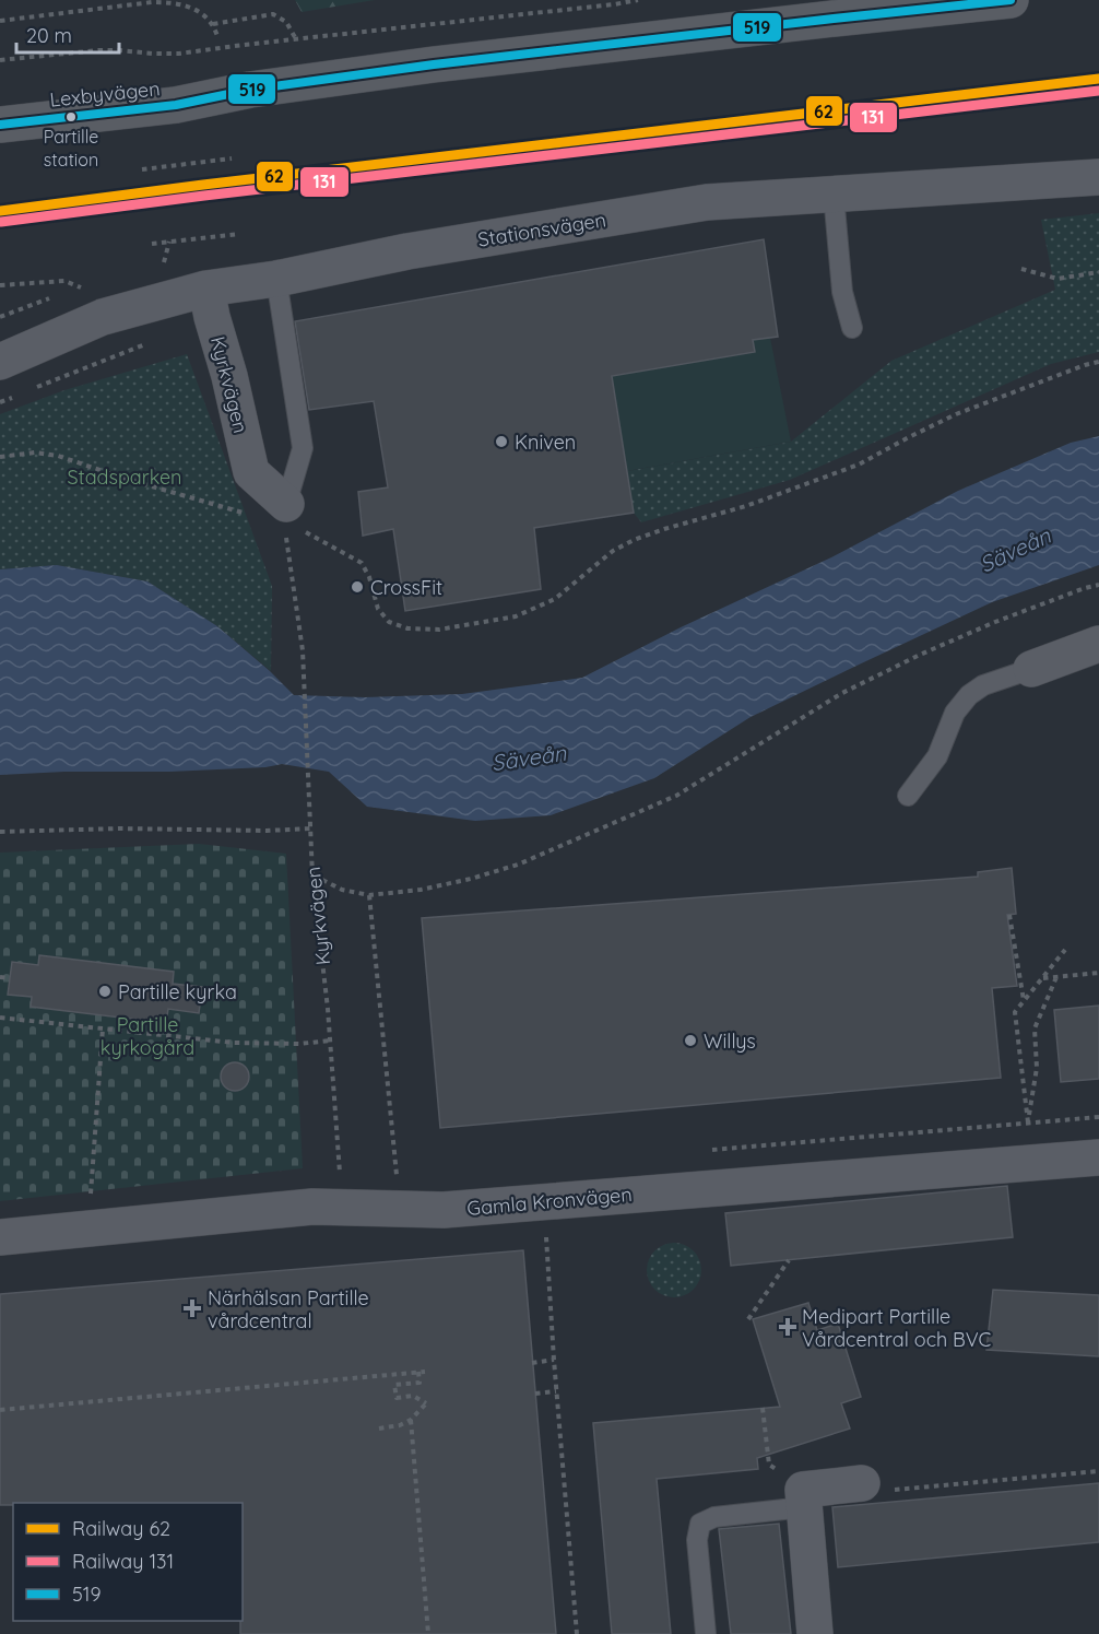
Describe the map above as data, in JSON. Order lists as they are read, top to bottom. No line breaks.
{"streets":{"street":["Lexbyvägen","Stationsvägen","Kyrkvägen","Gamla Kronvägen"]},"crossings":[["Stationsvägen","Kyrkvägen"]],"water":["Säveån"],"parks":["Stadsparken","Partille kyrkogård"],"places":{"other":["Partille station","Kniven","CrossFit","Partille kyrka","Willys"],"health":["Närhälsan Partille vårdcentral","Medipart Partille Vårdcentral och BVC"]},"lines":["transit line 519","rail line 62","rail line 131"],"legend":["Railway 62","Railway 131","519"],"scale_bar":"20 m"}
